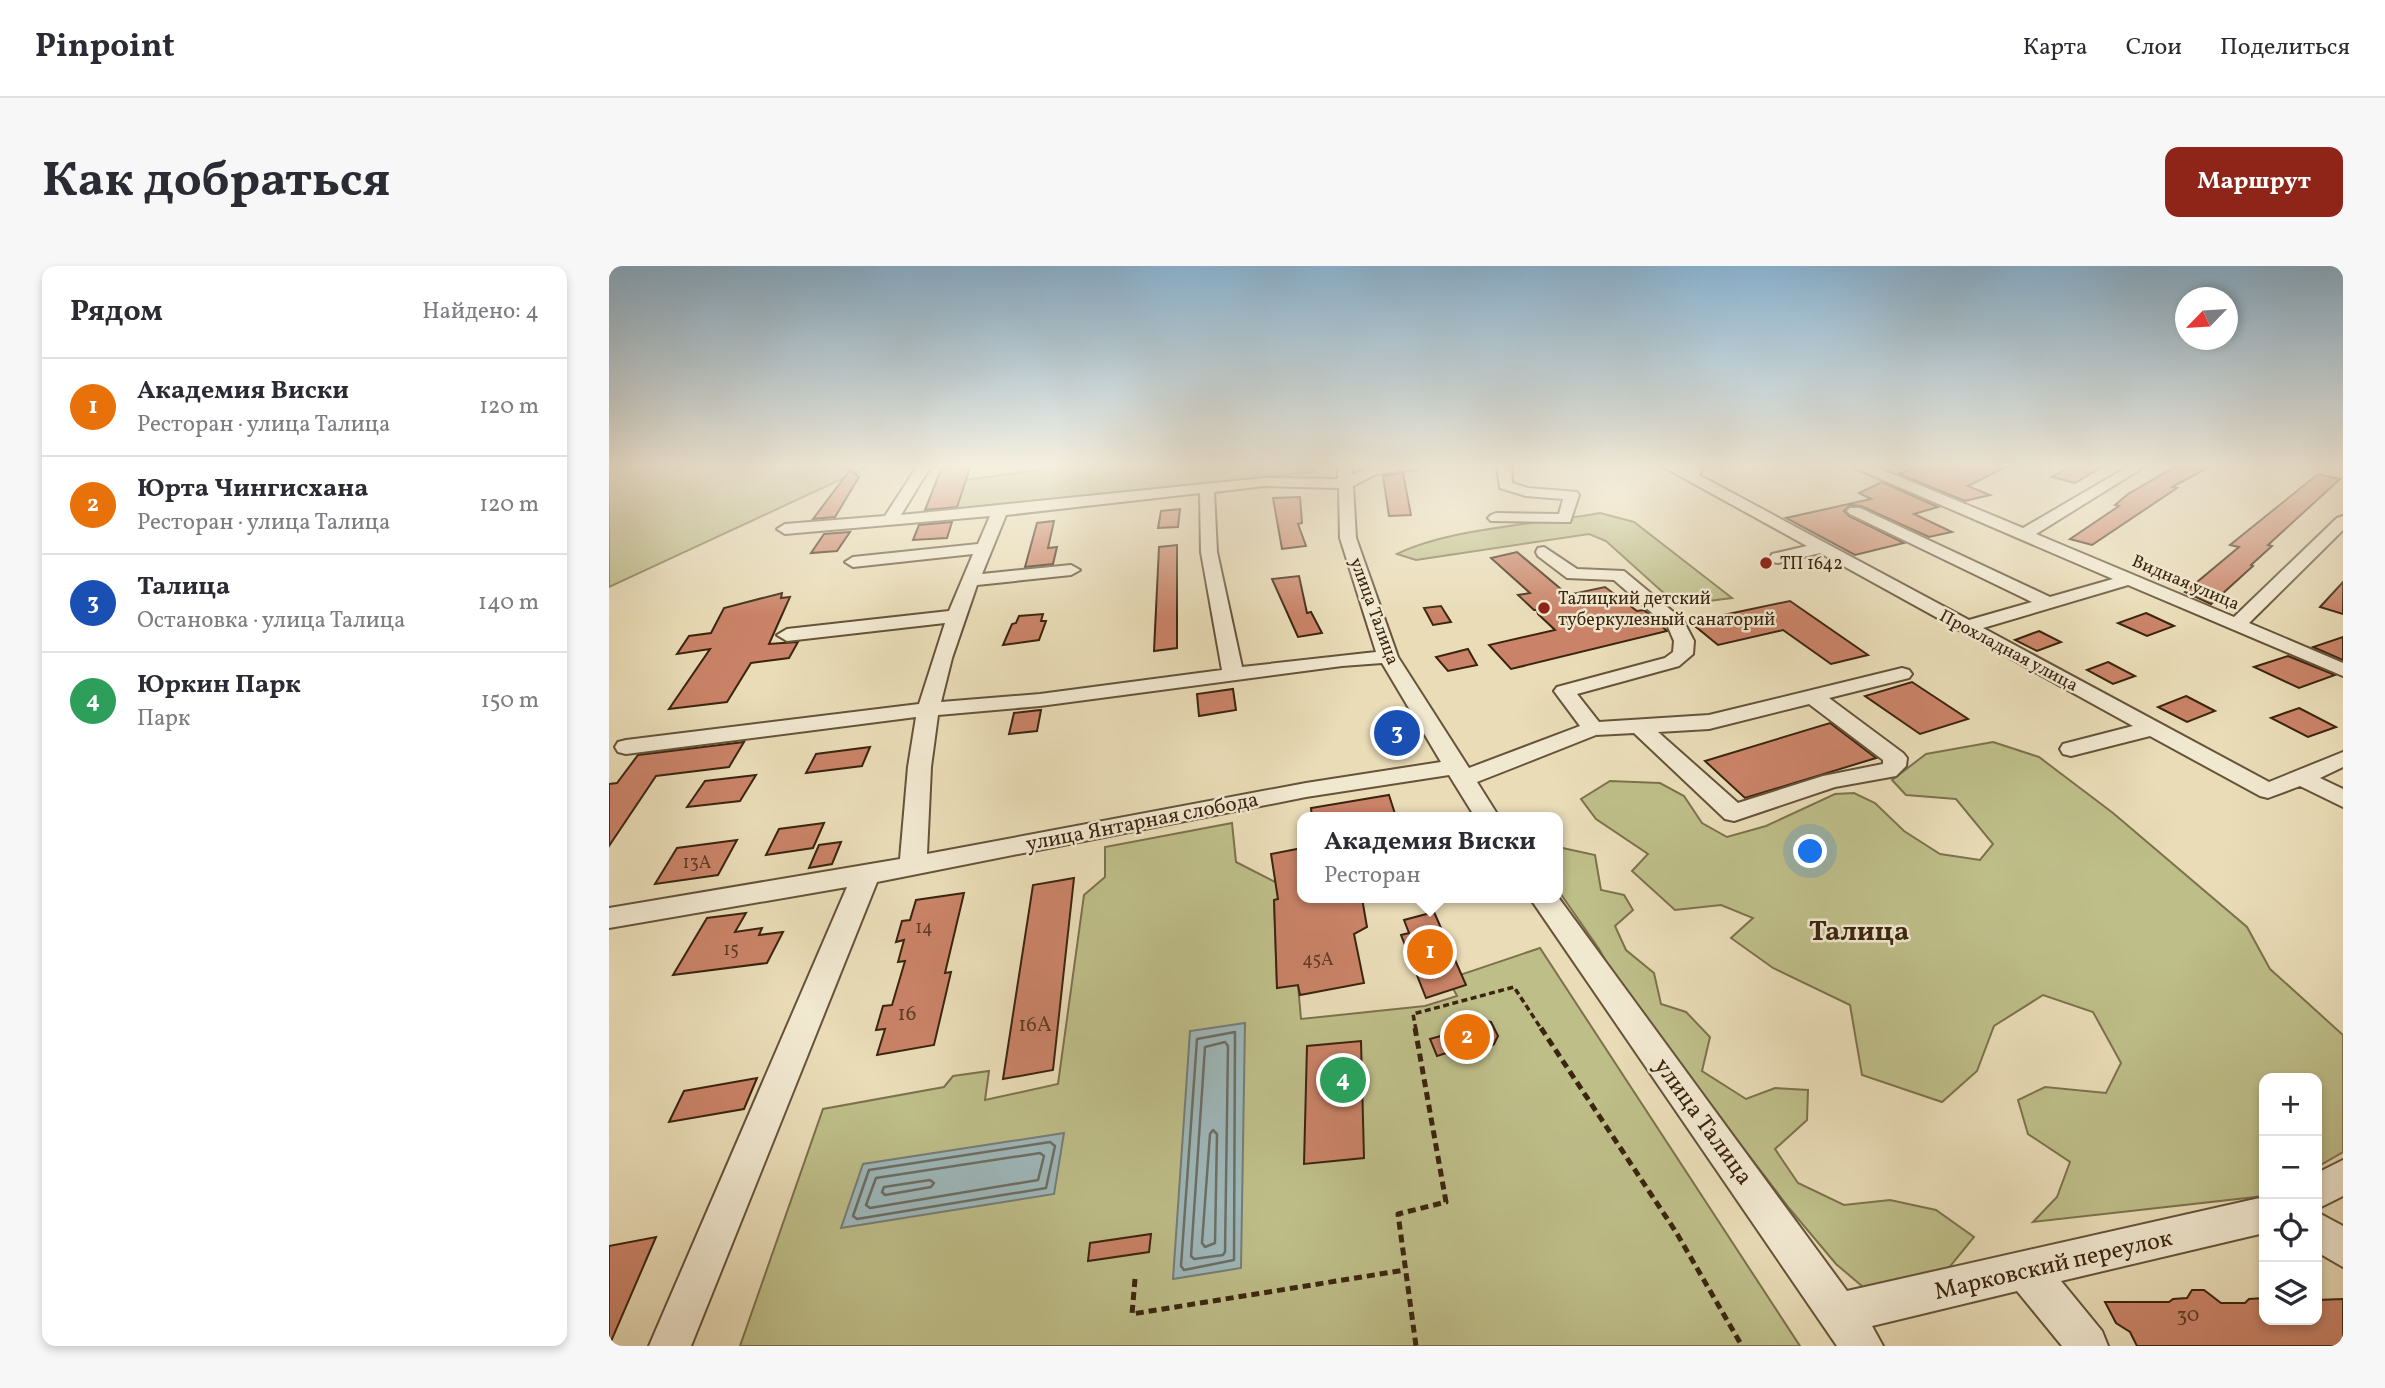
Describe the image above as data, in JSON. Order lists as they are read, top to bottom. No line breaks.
{"streets":{"street":["Видная улица","улица Талица","Прохладная улица","улица Янтарная слобода","Марковский переулок"]},"crossings":[["улица Талица","улица Янтарная слобода"],["улица Талица","Марковский переулок"]],"districts":["Талица"],"places":["ТП 1642","Талицкий детский туберкулезный санаторий"],"house_numbers":["13А","14","15","45А","16","16А","30"],"north":"bottom left","page":{"header":"Pinpoint","nav":["Карта","Слои","Поделиться"],"buttons":"Маршрут","title":"Как добраться","heading":["Рядом","Найдено: 4"],"list":[{"mark":"1","name":"Академия Виски","note":"Ресторан · улица Талица","value":"120 m"},{"mark":"2","name":"Юрта Чингисхана","note":"Ресторан · улица Талица","value":"120 m"},{"mark":"3","name":"Талица","note":"Остановка · улица Талица","value":"140 m"},{"mark":"4","name":"Юркин Парк","note":"Парк","value":"150 m"}],"pins":["3","1","2","4"],"popup":["Академия Виски","Ресторан"],"map_buttons":["+","−"]}}
